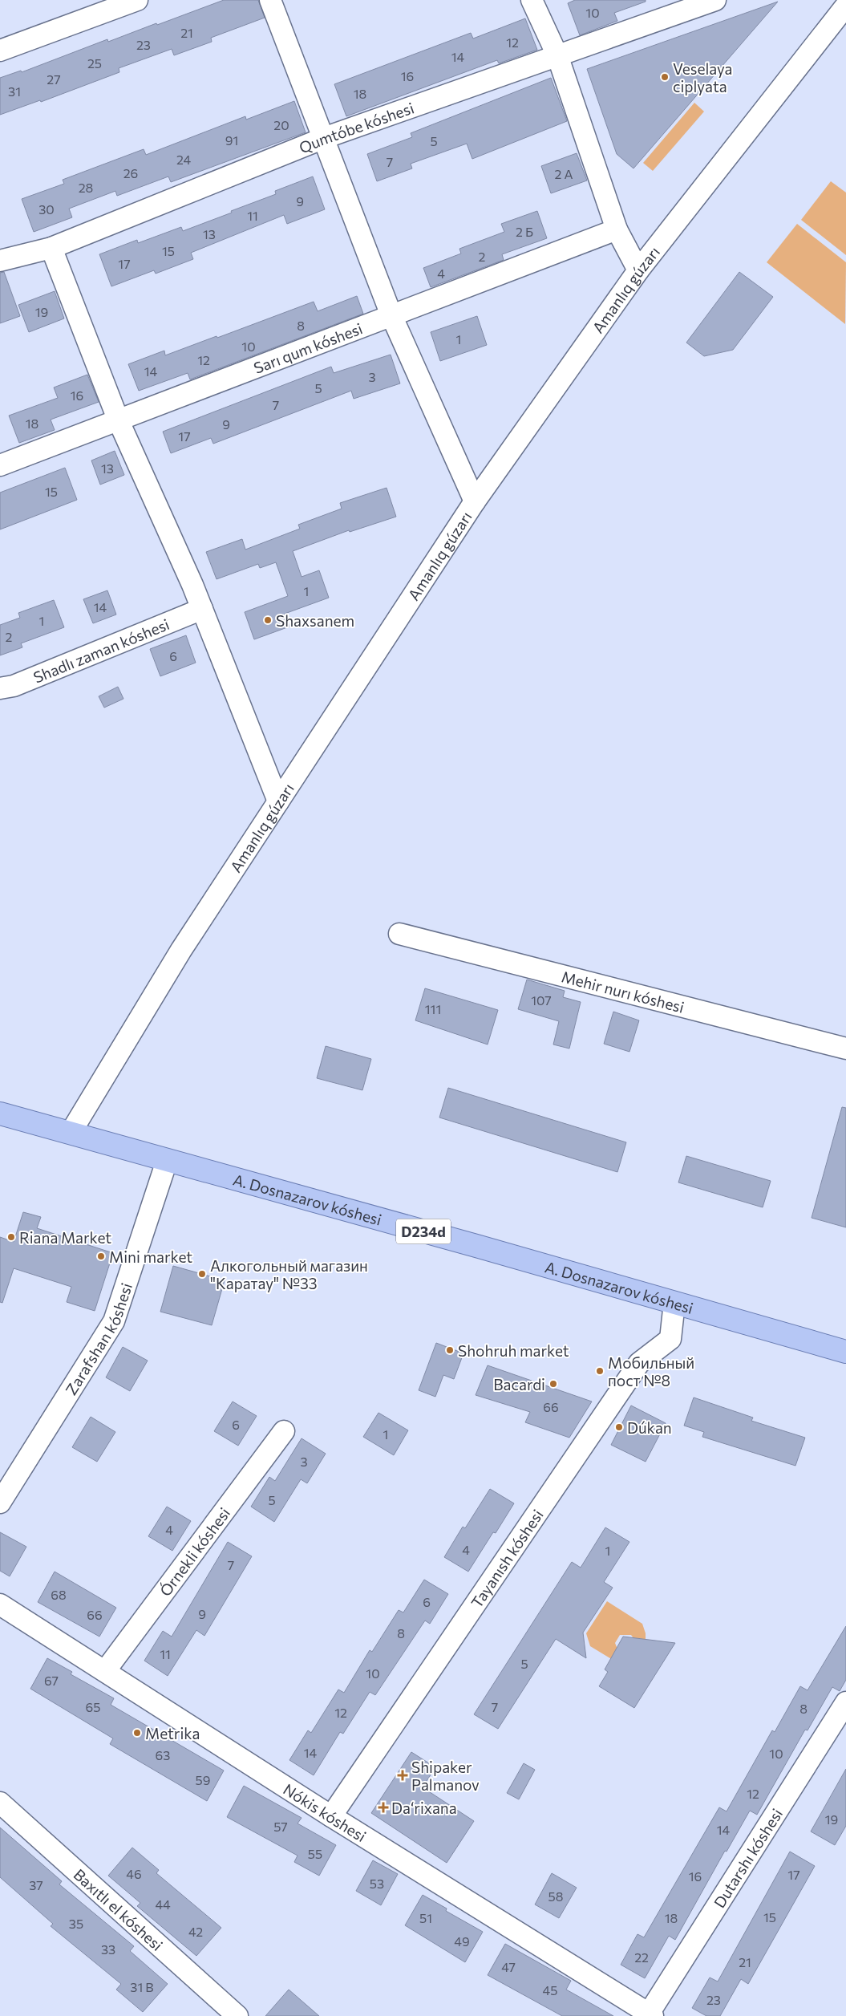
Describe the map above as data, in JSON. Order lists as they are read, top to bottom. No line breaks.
{"streets":{"main road":["A. Dosnazarov kóshesi","D234d"],"street":["Qumtóbe kóshesi","Amanlıq gúzarı","Sarı qum kóshesi","Shadlı zaman kóshesi","Mehir nurı kóshesi","Zarafshan kóshesi","Órnekli kóshesi","Tayanısh kóshesi","Nókis kóshesi","Dutarshı kóshesi","Baxıtlı el kóshesi"]},"crossings":[["Amanlıq gúzarı","A. Dosnazarov kóshesi"],["A. Dosnazarov kóshesi","Zarafshan kóshesi"],["A. Dosnazarov kóshesi","Tayanısh kóshesi"],["Órnekli kóshesi","Nókis kóshesi"],["Tayanısh kóshesi","Nókis kóshesi"],["Nókis kóshesi","Dutarshı kóshesi"]],"places":{"other":["Veselaya ciplyata","Shaxsanem","Riana Market","Mini market","Алкогольный магазин \"Каратау\" №33","Shohruh market","Мобильный пост №8","Bacardi","Dúkan","Metrika"],"health":["Shipaker Palmanov","Daʻrixana"]},"house_numbers":["10","21","12","23","14","25","16","27","31","18","20","91","5","24","7","26","2 А","28","9","30","11","2 Б","13","15","2","17","4","19","8","1","10","12","14","3","5","16","7","18","9","17","13","15","1","14","1","2","6","107","111","66","6","1","3","5","4","4","1","7","68","6","9","66","8","11","5","10","67","65","7","8","12","14","10","63","59","12","19","57","14","55","46","17","16","53","37","58","44","15","51","18","35","42","49","33","22","21","47","31 В","45","23"]}
